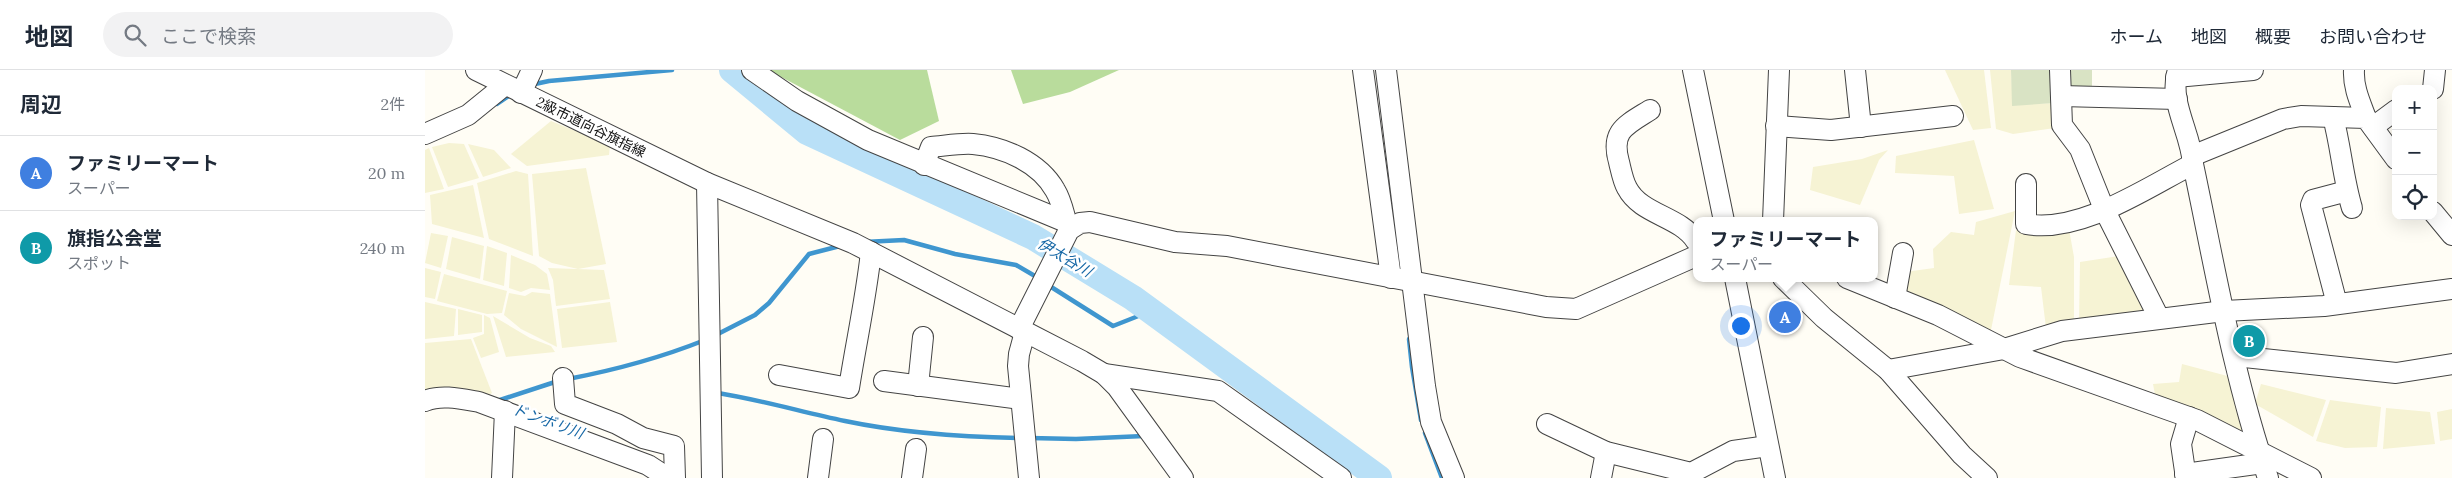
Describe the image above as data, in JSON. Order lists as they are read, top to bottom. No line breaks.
{"streets":{"street":["2級市道向谷旗指線"]},"water":["伊太谷川","ドンボリ川"],"page":{"header":"地図","search":"ここで検索","nav":["ホーム","地図","概要","お問い合わせ"],"heading":["周辺","2件"],"map_buttons":["+","−"],"list":[{"mark":"A","name":"ファミリーマート","note":"スーパー","value":"20 m"},{"mark":"B","name":"旗指公会堂","note":"スポット","value":"240 m"}],"popup":["ファミリーマート","スーパー"],"pins":["A","B"]}}
